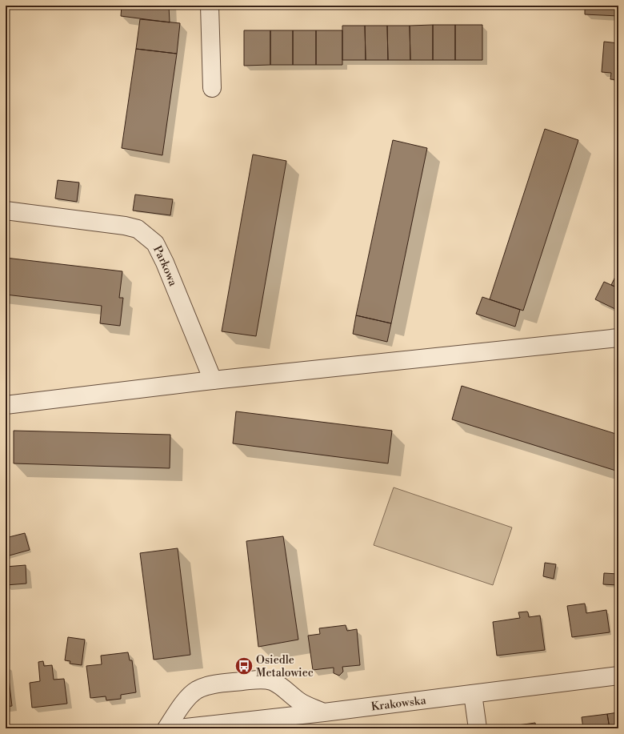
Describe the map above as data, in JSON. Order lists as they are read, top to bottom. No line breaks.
{"streets":{"street":["Parkowa","Krakowska"]},"places":{"bus stop":["Osiedle Metalowiec"]}}
